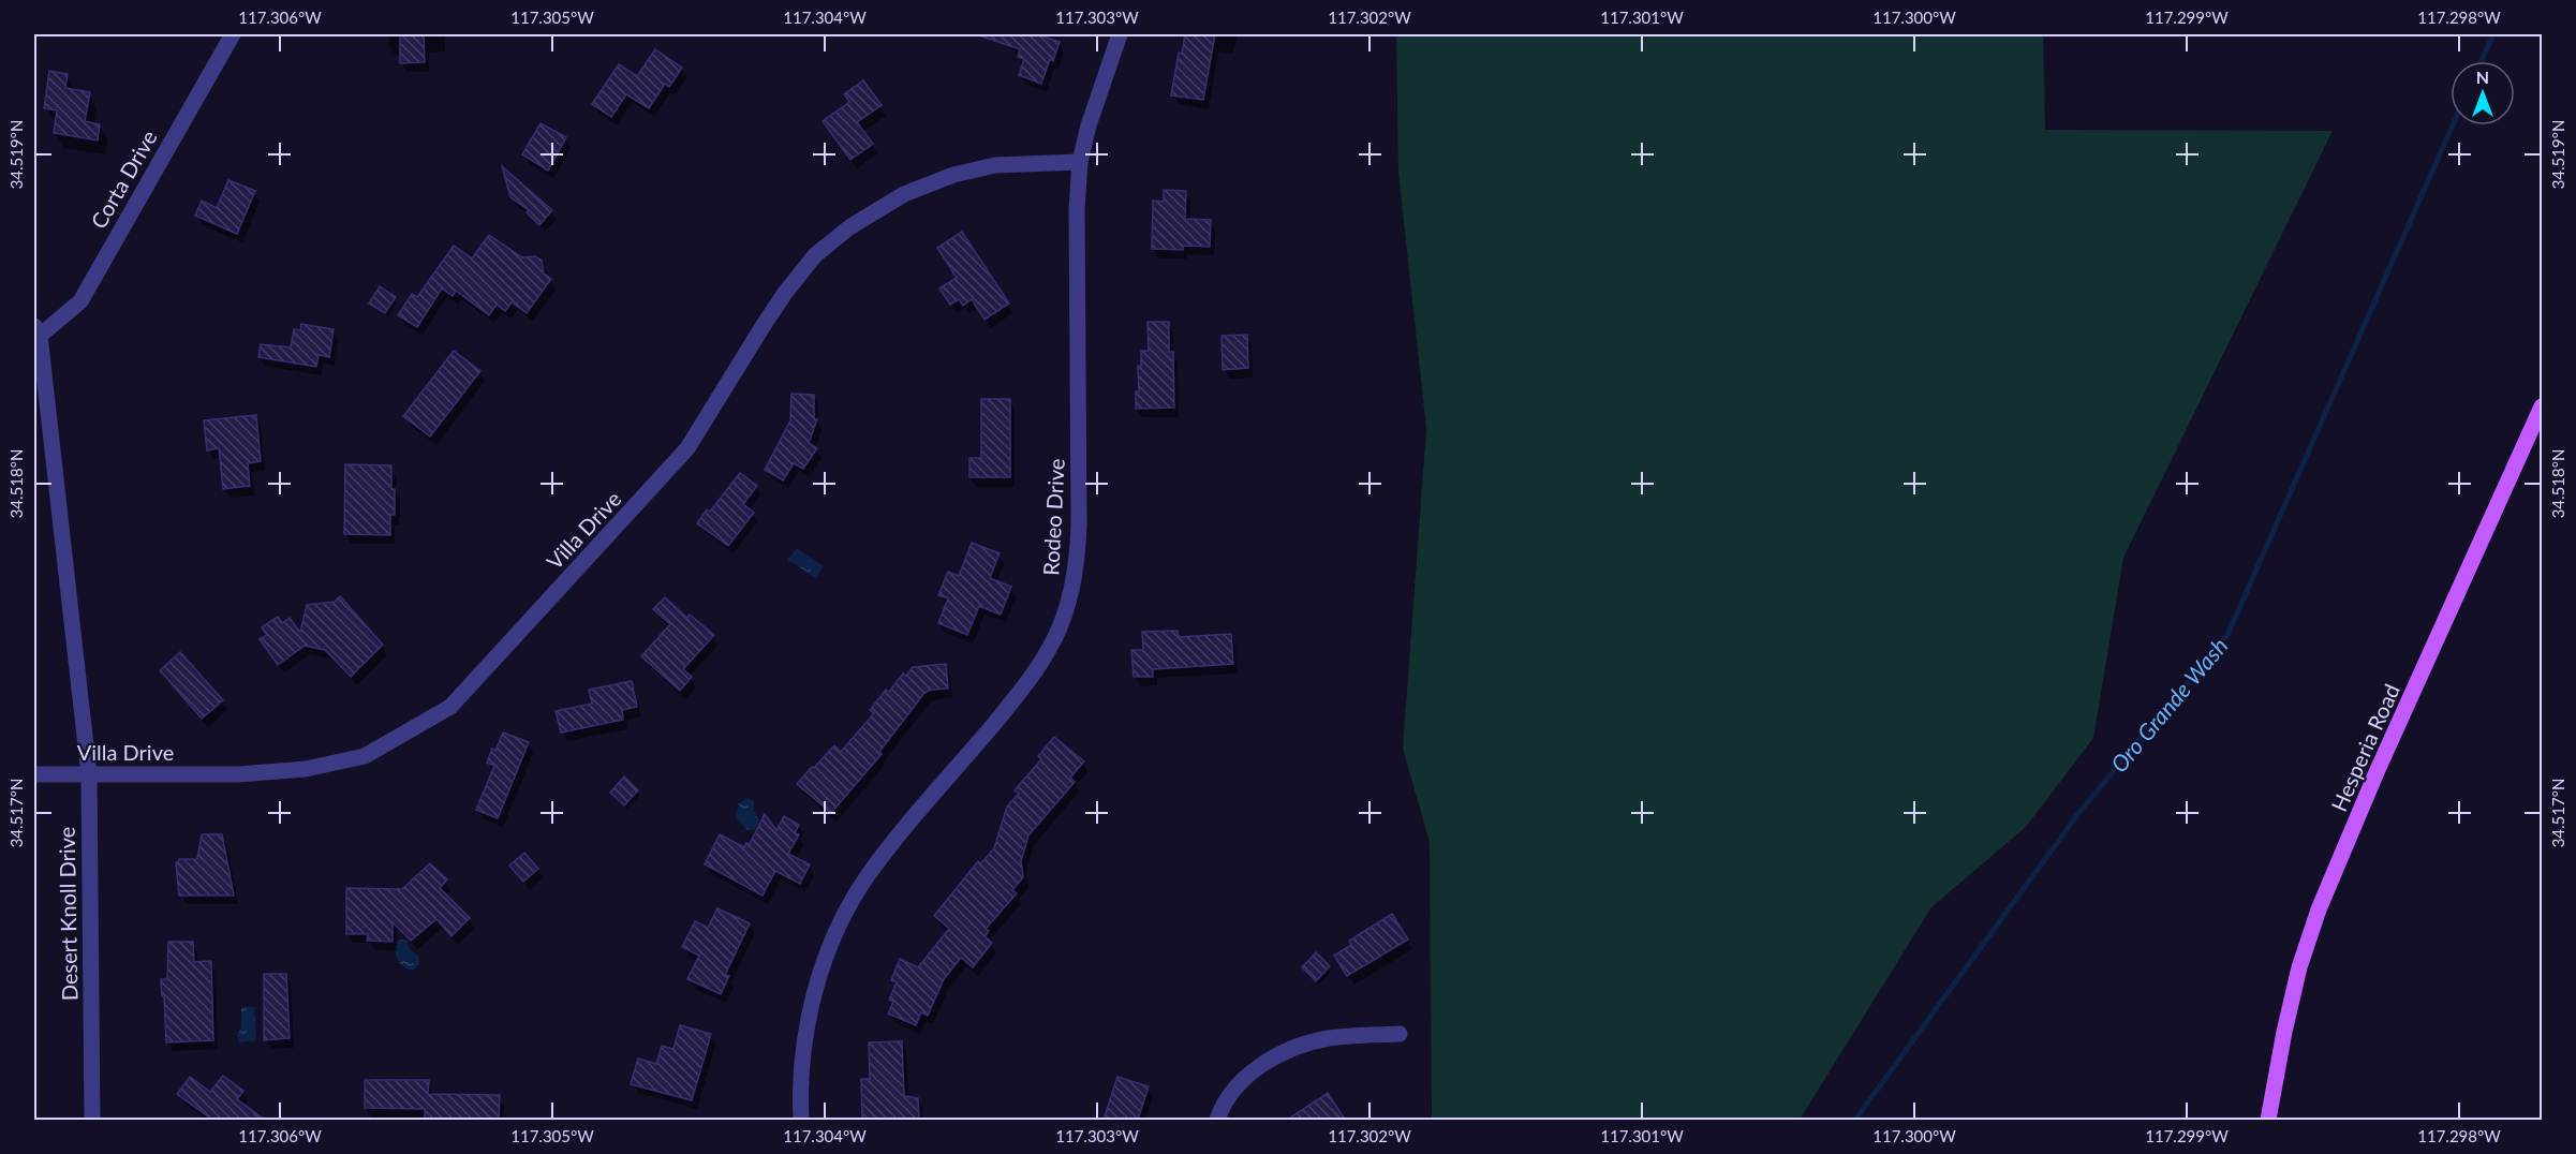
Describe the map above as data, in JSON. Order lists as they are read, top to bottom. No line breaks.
{"streets":{"main road":["Hesperia Road"],"street":["Corta Drive","Rodeo Drive","Villa Drive","Desert Knoll Drive"]},"crossings":[["Corta Drive","Desert Knoll Drive"],["Rodeo Drive","Villa Drive"],["Villa Drive","Desert Knoll Drive"]],"water":["Oro Grande Wash"],"north":"top","coordinates":["117.306°W","117.305°W","117.304°W","117.303°W","117.302°W","117.301°W","117.300°W","117.299°W","117.298°W","34.519°N","34.518°N","34.517°N"]}
